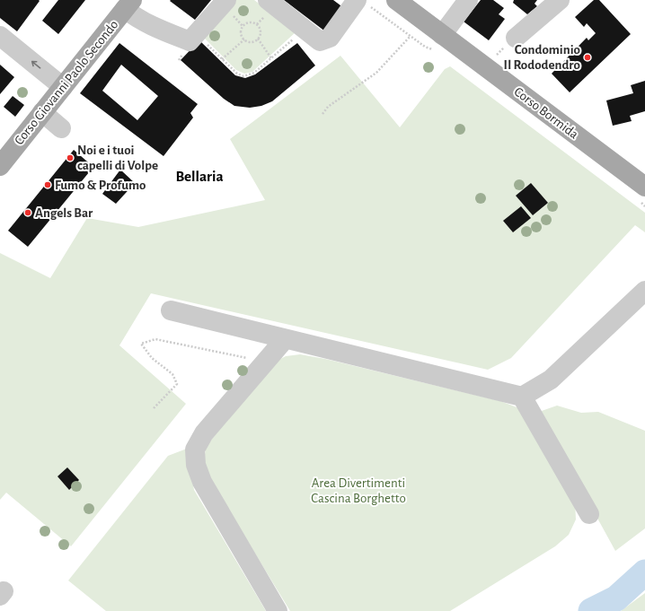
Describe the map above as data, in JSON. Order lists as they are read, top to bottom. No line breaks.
{"streets":{"main road":["Corso Giovanni Paolo Secondo","Corso Bormida"]},"districts":["Bellaria"],"parks":["Area Divertimenti Cascina Borghetto"],"places":["Condominio Il Rododendro","Noi e i tuoi capelli di Volpe","Fumo & Profumo","Angels Bar"]}
